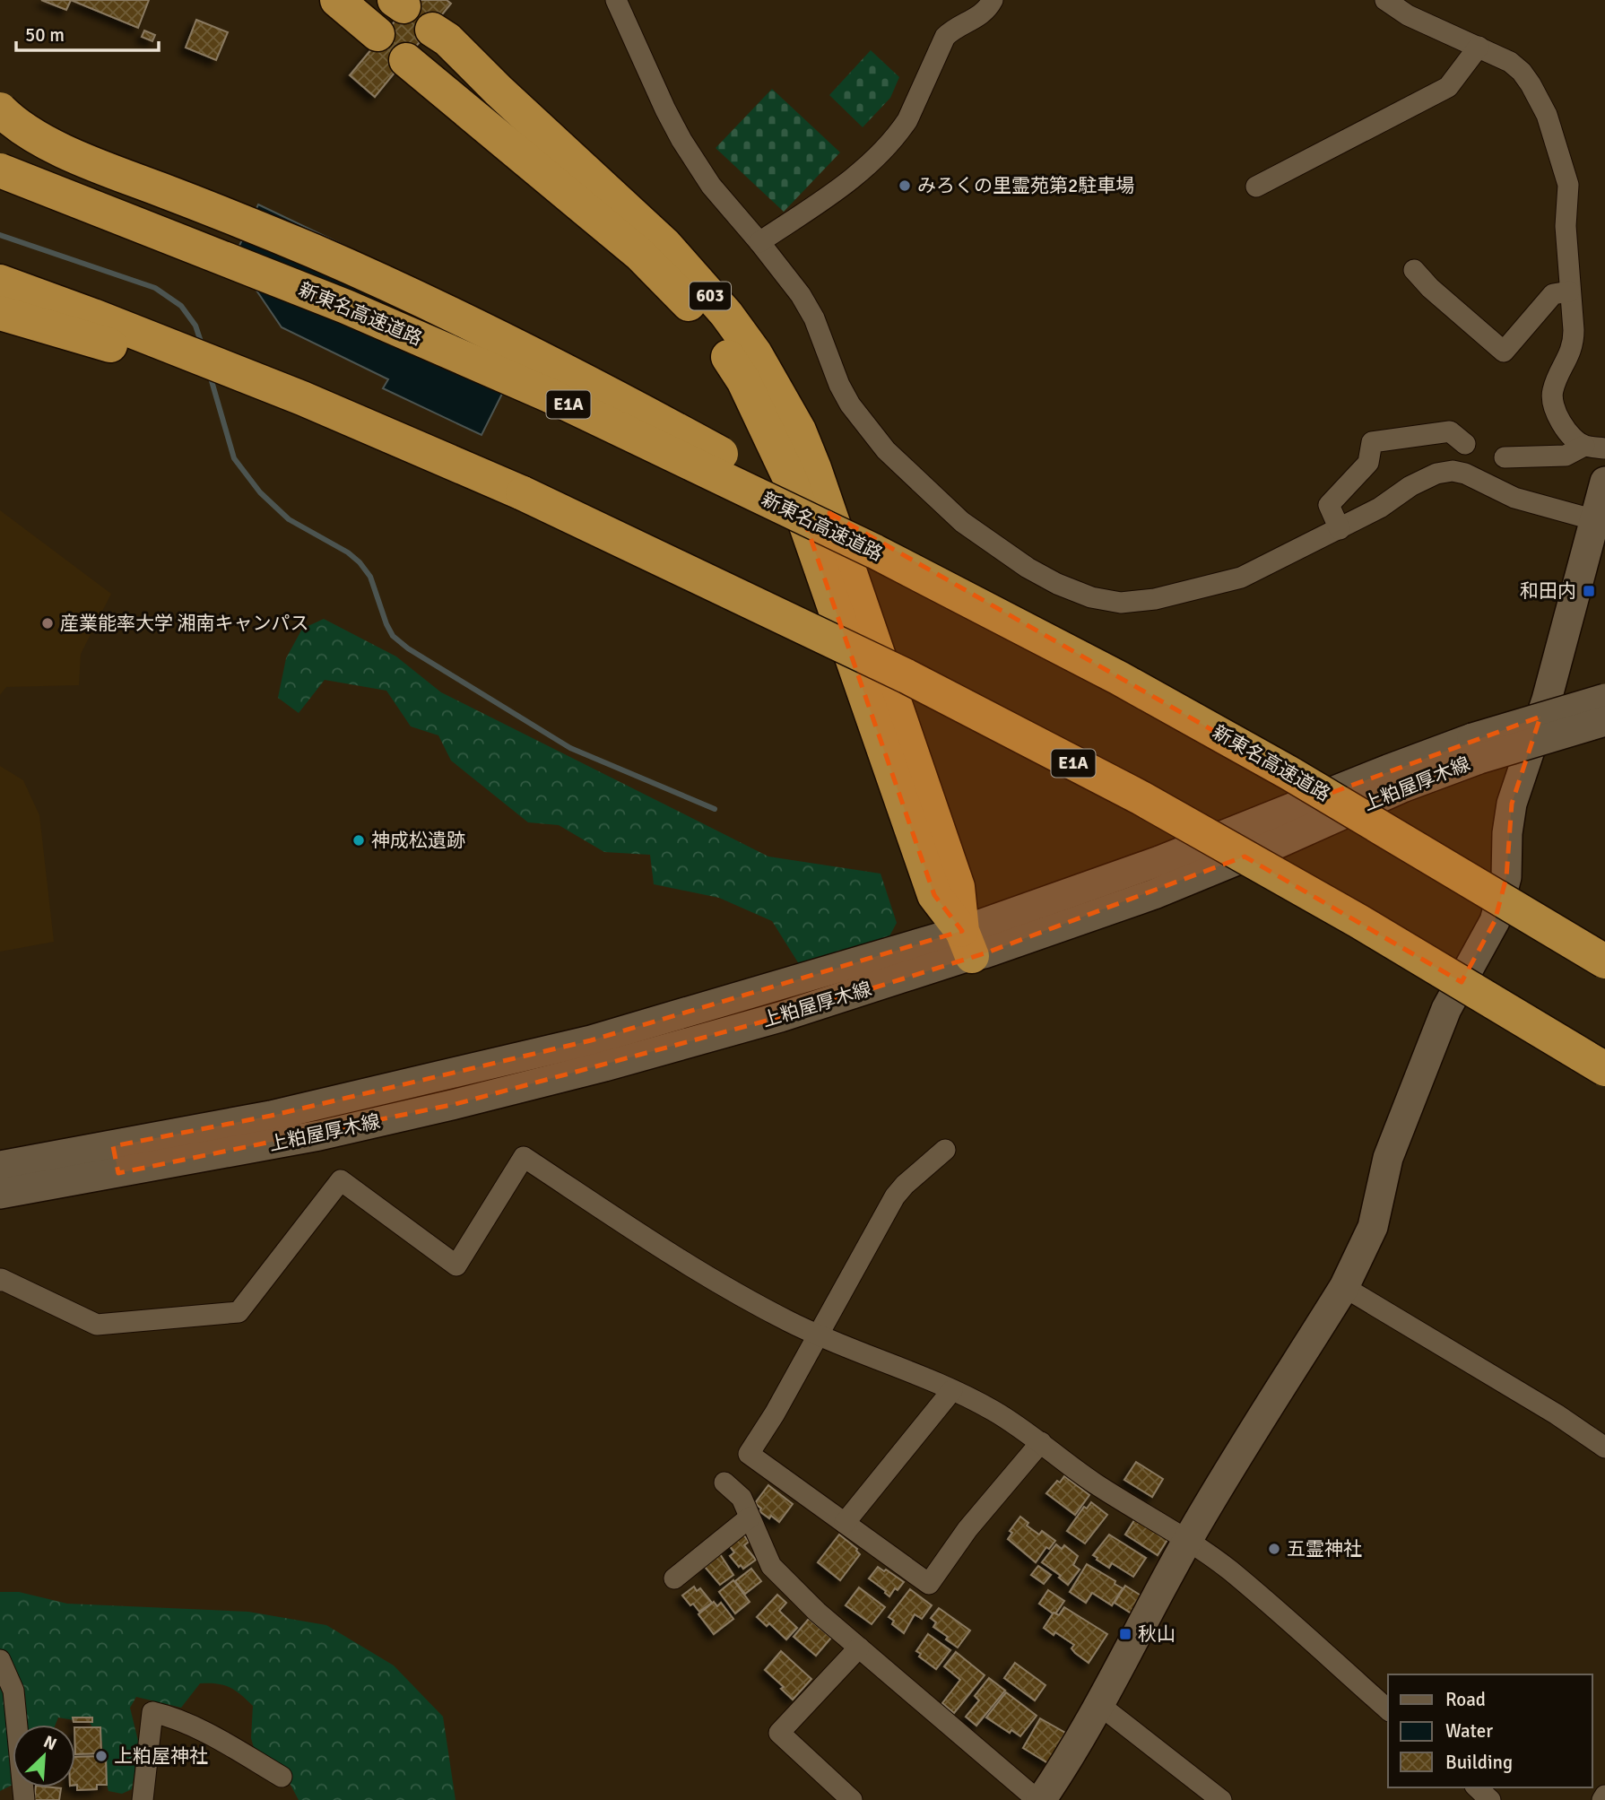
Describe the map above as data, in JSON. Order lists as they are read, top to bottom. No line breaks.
{"streets":{"highway":["603","新東名高速道路","E1A"],"main road":["上粕屋厚木線"]},"crossings":[["603","上粕屋厚木線"]],"places":{"other":["みろくの里霊苑第2駐車場","産業能率大学 湘南キャンパス","神成松遺跡","五霊神社","上粕屋神社"],"transit":["和田内","秋山"]},"legend":["Road","Water","Building"],"scale_bar":"50 m","north":"top right"}
